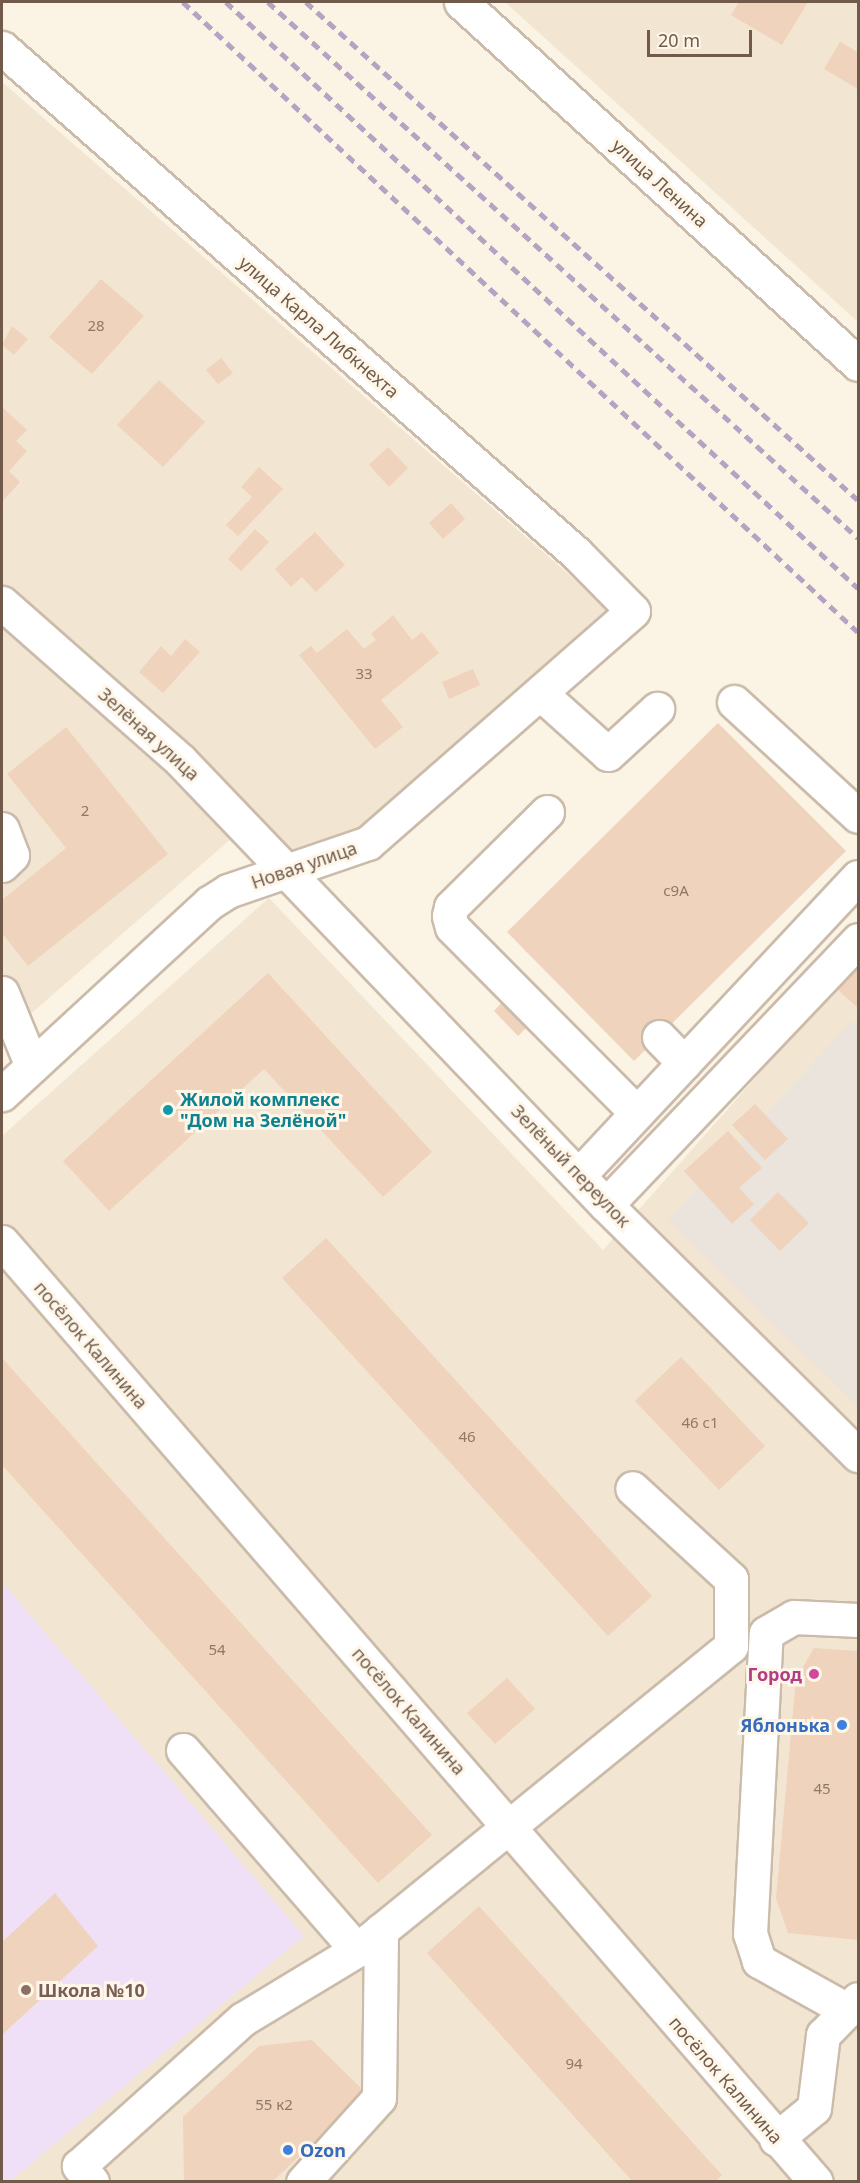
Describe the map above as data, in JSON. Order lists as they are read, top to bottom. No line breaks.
{"streets":{"street":["улица Ленина","улица Карла Либкнехта","Зелёная улица","Новая улица","Зелёный переулок","посёлок Калинина"]},"crossings":[["улица Карла Либкнехта","Новая улица"],["Зелёная улица","Новая улица"],["Зелёная улица","Зелёный переулок"],["Новая улица","Зелёный переулок"]],"places":["Жилой комплекс \"Дом на Зелёной\"","Город","Яблонька","Школа №10","Ozon"],"house_numbers":["28","33","2","с9А","46 с1","46","54","45","94","55 к2"],"scale_bar":"20 m"}
